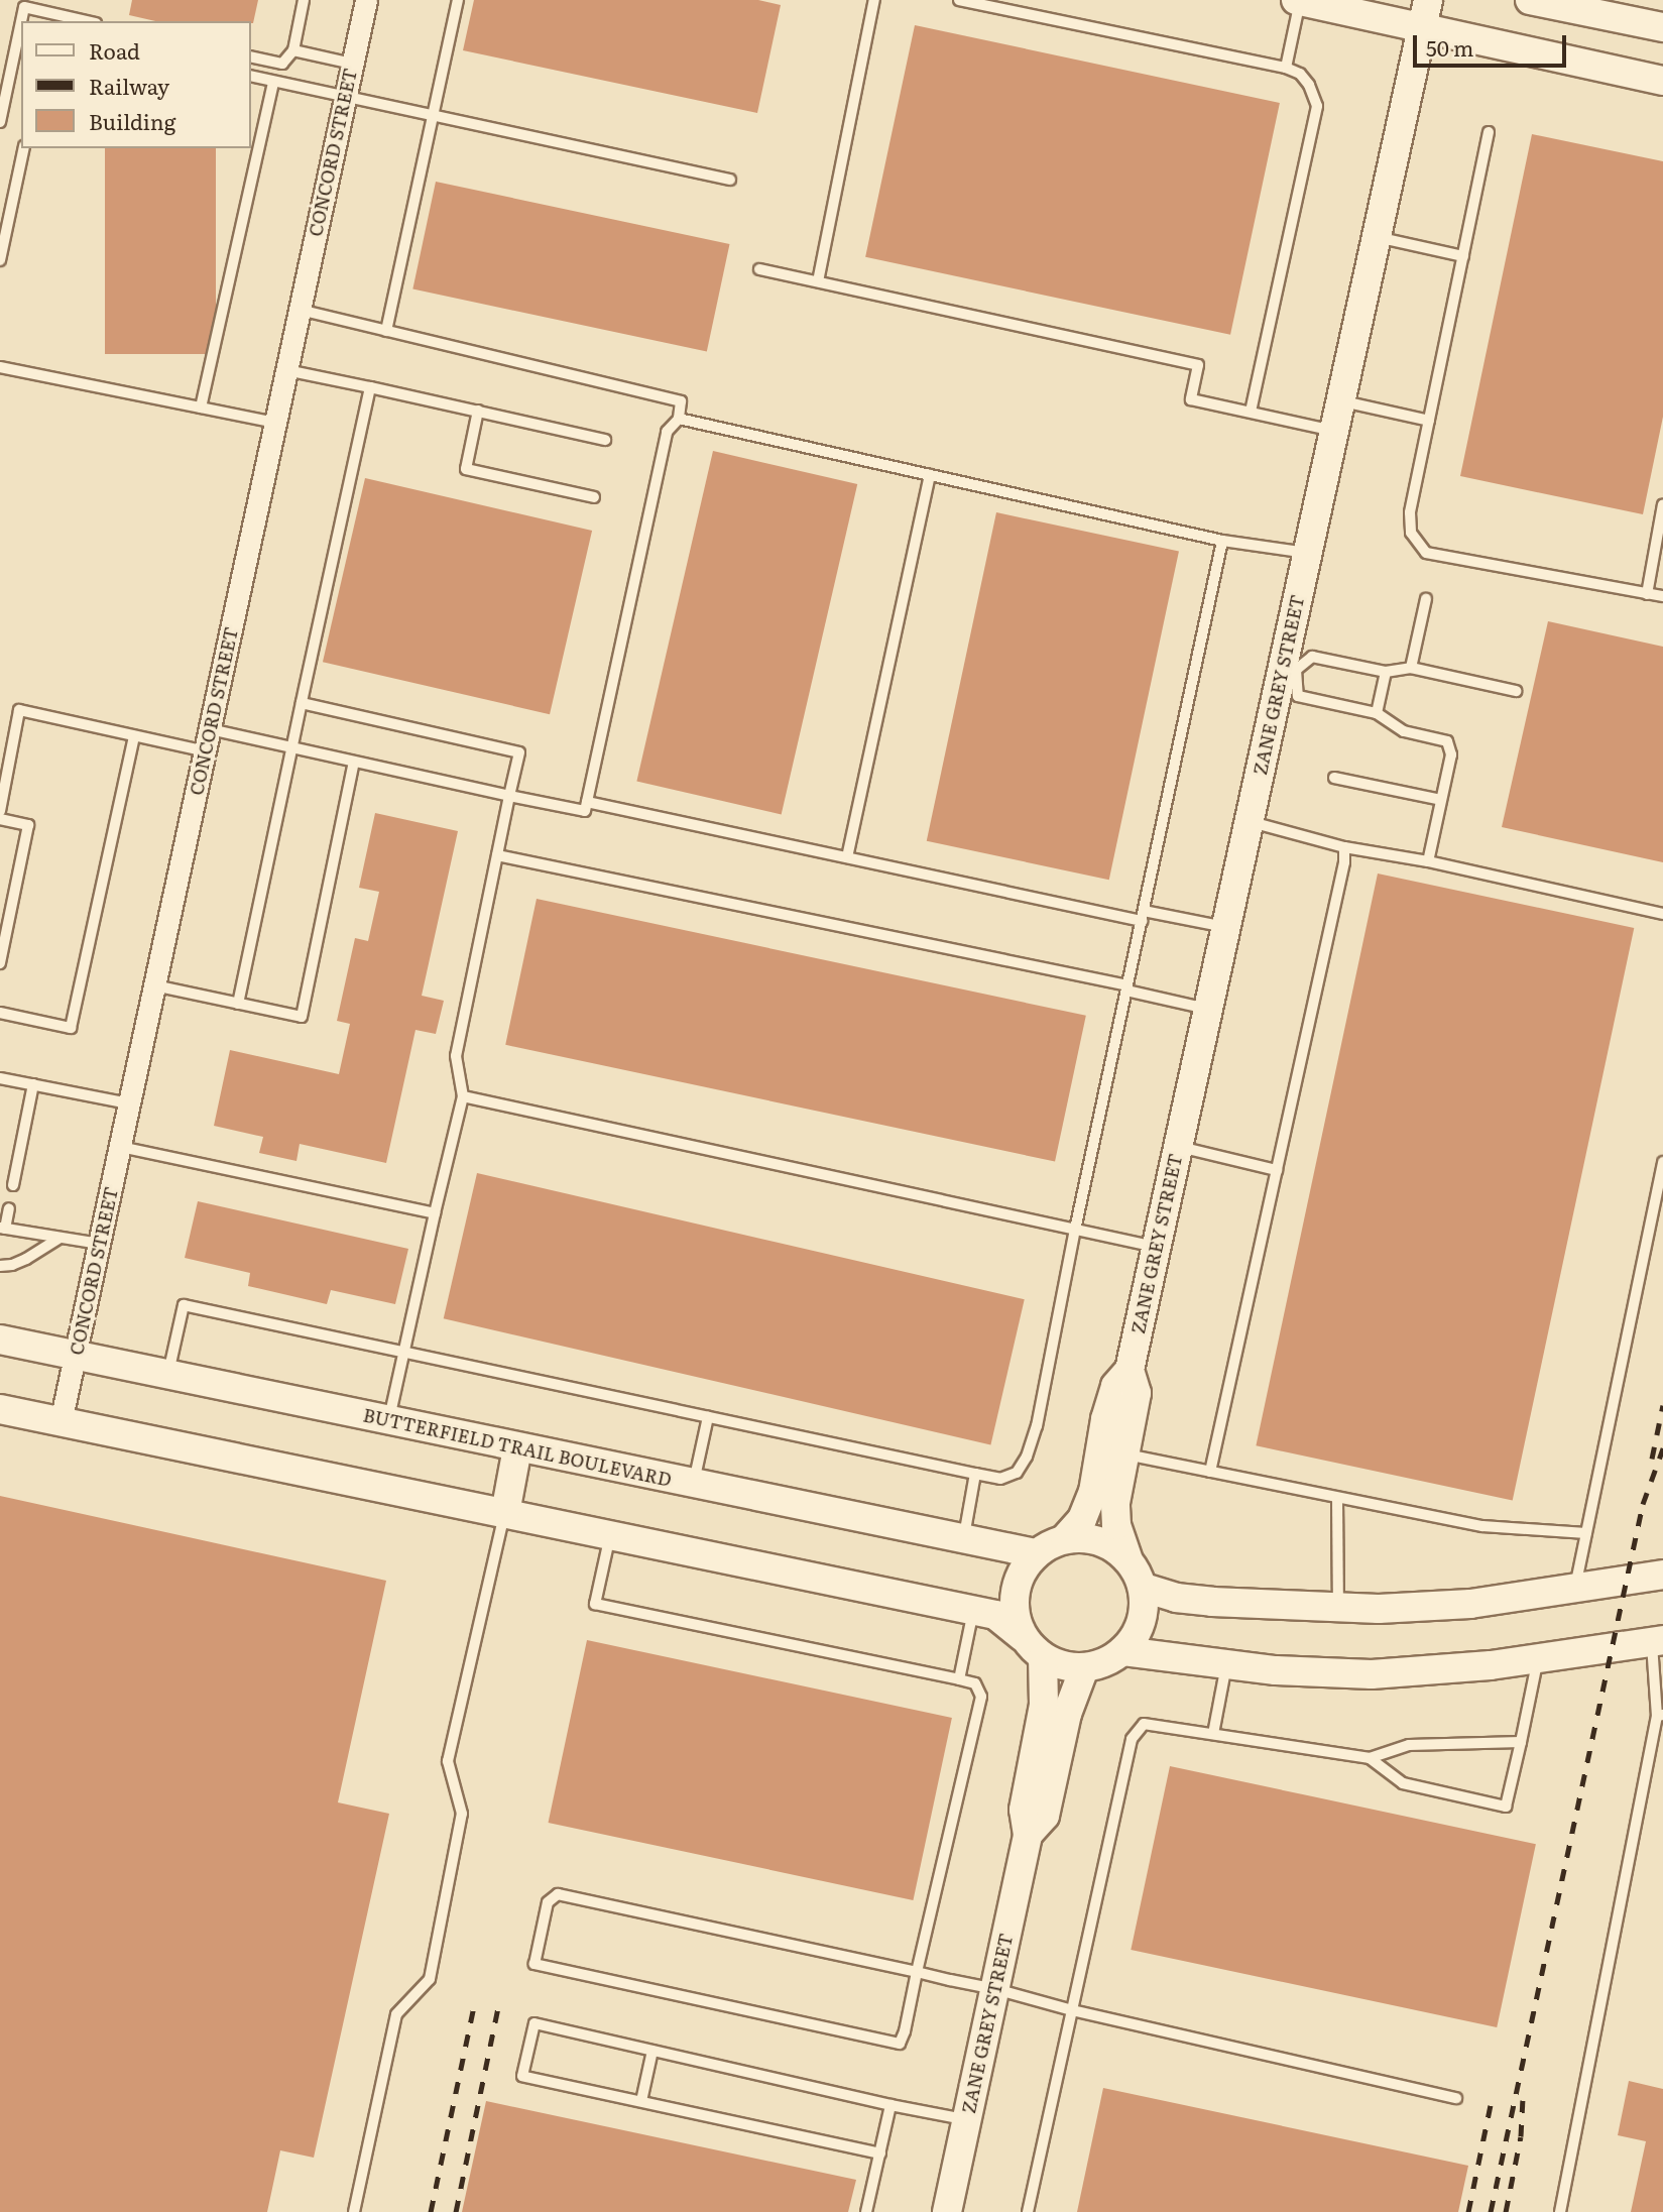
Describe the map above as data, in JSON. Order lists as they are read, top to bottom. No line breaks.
{"streets":{"street":["CONCORD STREET","ZANE GREY STREET","BUTTERFIELD TRAIL BOULEVARD"]},"crossings":[["CONCORD STREET","BUTTERFIELD TRAIL BOULEVARD"],["ZANE GREY STREET","BUTTERFIELD TRAIL BOULEVARD"]],"legend":["Road","Railway","Building"],"scale_bar":"50 m"}
